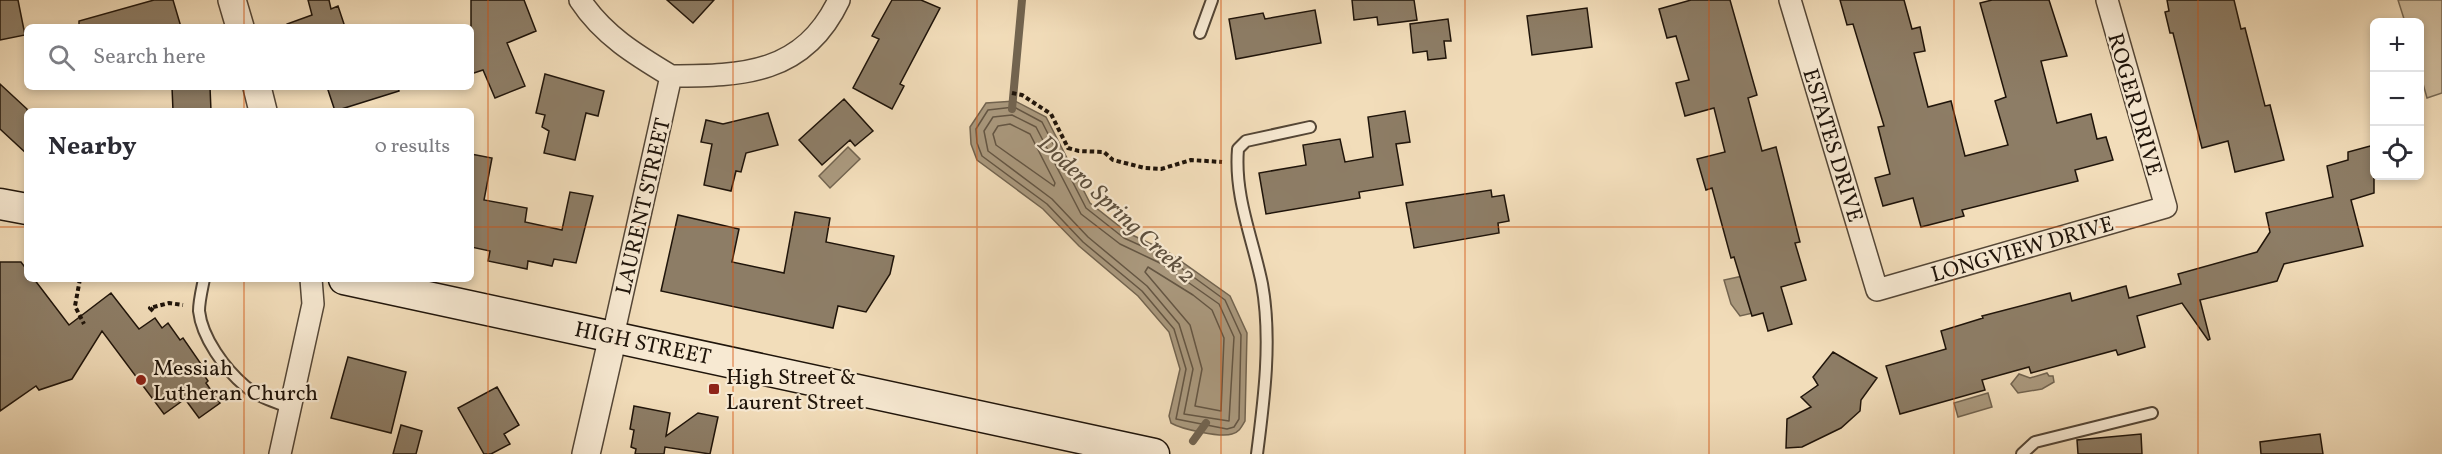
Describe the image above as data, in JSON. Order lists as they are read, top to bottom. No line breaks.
{"streets":{"main road":["HIGH STREET"],"street":["ROGER DRIVE","ESTATES DRIVE","LAURENT STREET","LONGVIEW DRIVE"]},"crossings":[["ROGER DRIVE","LONGVIEW DRIVE"],["ESTATES DRIVE","LONGVIEW DRIVE"],["LAURENT STREET","HIGH STREET"]],"water":["Dodero Spring Creek 2"],"places":{"other":["Messiah Lutheran Church"],"transit":["High Street & Laurent Street"]},"page":{"map_buttons":["+","−"],"search":"Search here","heading":["Nearby","0 results"]}}
